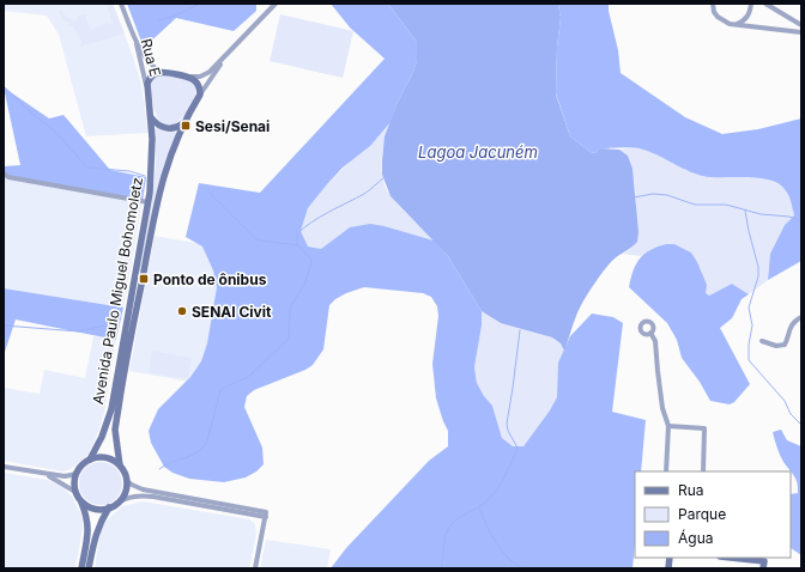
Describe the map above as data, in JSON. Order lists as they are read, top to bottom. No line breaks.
{"streets":{"street":["Rua E","Avenida Paulo Miguel Bohomoletz"]},"crossings":[["Rua E","Avenida Paulo Miguel Bohomoletz"]],"water":["Lagoa Jacuném"],"places":{"transit":["Sesi/Senai","Ponto de ônibus"],"other":["SENAI Civit"]},"legend":["Rua","Parque","Água"]}
